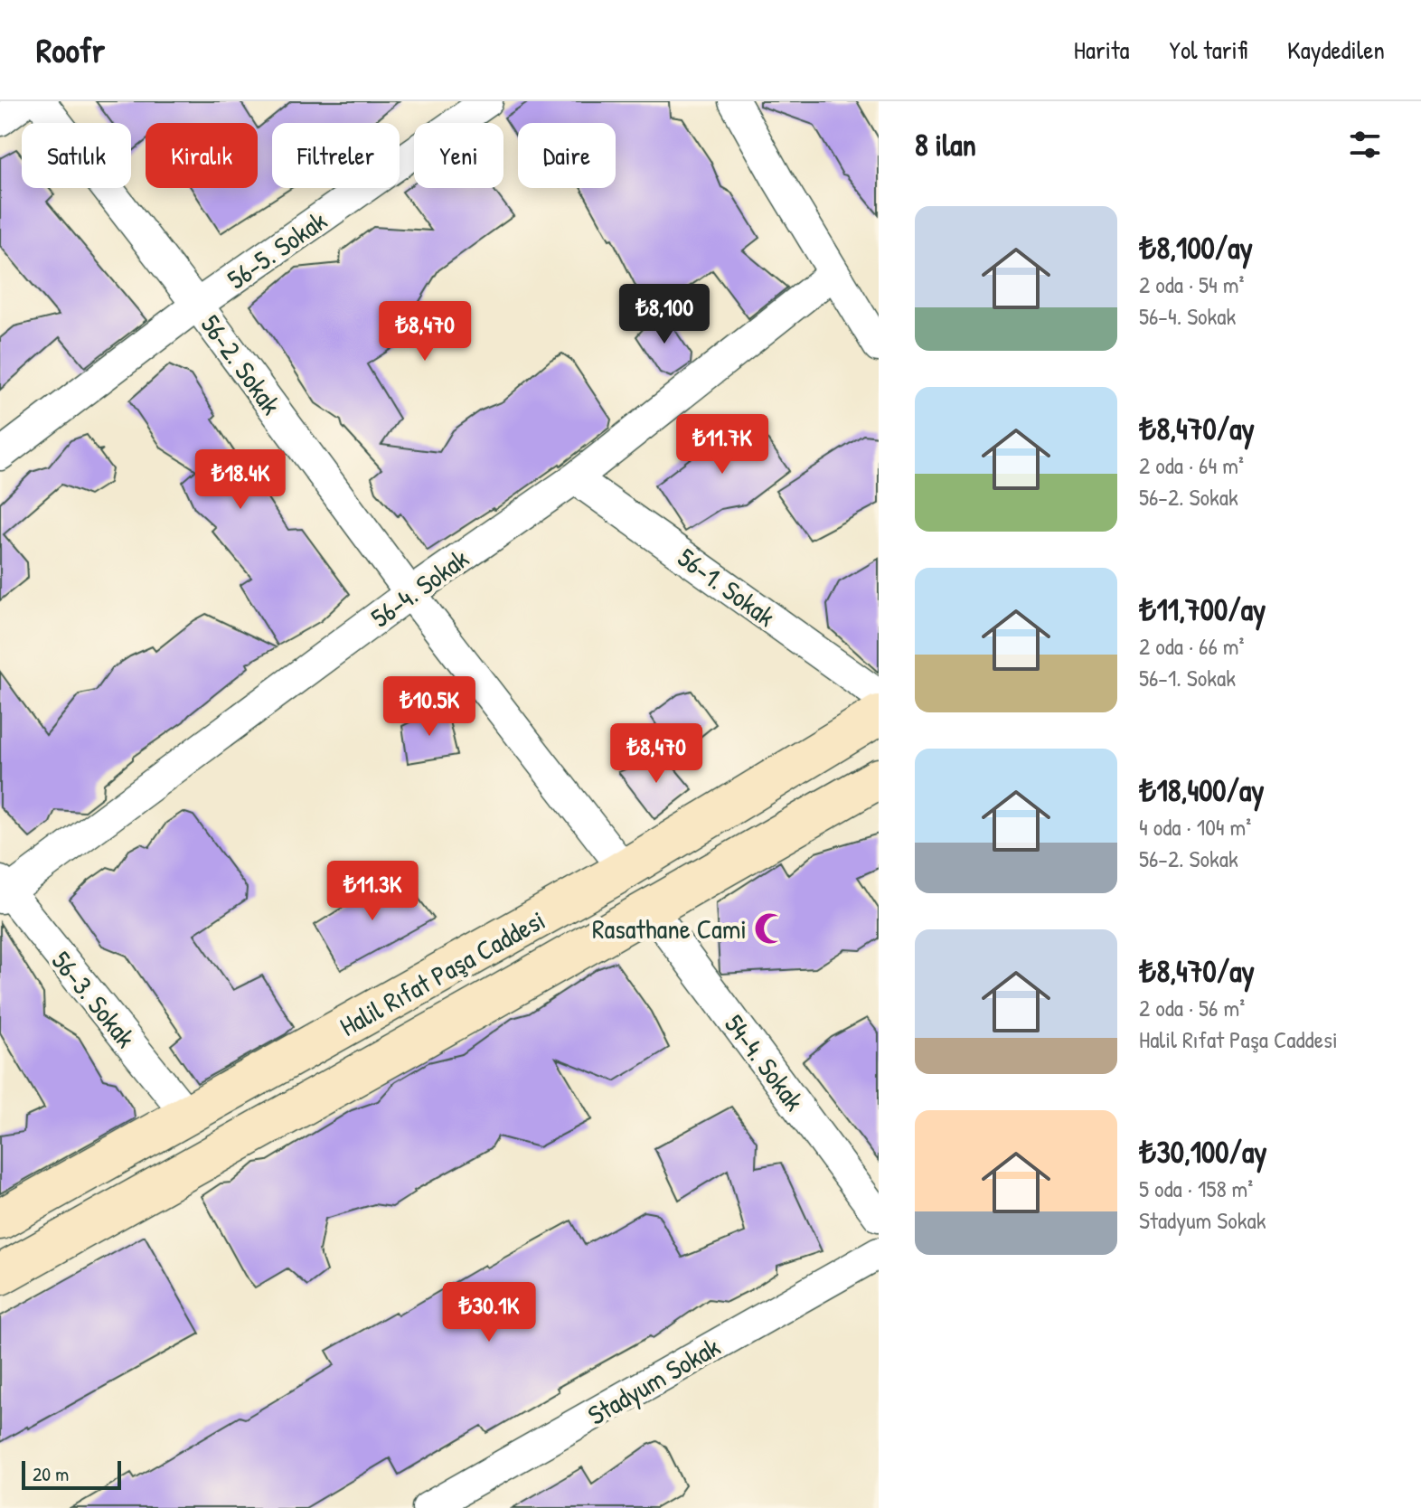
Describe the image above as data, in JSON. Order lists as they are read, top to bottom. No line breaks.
{"streets":{"main road":["Halil Rıfat Paşa Caddesi"],"street":["56-5. Sokak","56-2. Sokak","56-1. Sokak","56-4. Sokak","56-3. Sokak","54-4. Sokak","Stadyum Sokak"]},"crossings":[["56-5. Sokak","56-2. Sokak"],["56-2. Sokak","56-4. Sokak"],["56-2. Sokak","Halil Rıfat Paşa Caddesi"],["56-1. Sokak","56-4. Sokak"],["56-4. Sokak","56-3. Sokak"],["Halil Rıfat Paşa Caddesi","56-3. Sokak"],["Halil Rıfat Paşa Caddesi","54-4. Sokak"]],"places":{"mosque":["Rasathane Cami"]},"scale_bar":"20 m","page":{"header":"Roofr","nav":["Harita","Yol tarifi","Kaydedilen"],"heading":"8 ilan","chip":["Satılık","Kiralık","Filtreler","Yeni","Daire"],"list":[{"name":"₺8,100/ay","note":"2 oda · 54 m² · 56-4. Sokak"},{"name":"₺8,470/ay","note":"2 oda · 64 m² · 56-2. Sokak"},{"name":"₺11,700/ay","note":"2 oda · 66 m² · 56-1. Sokak"},{"name":"₺18,400/ay","note":"4 oda · 104 m² · 56-2. Sokak"},{"name":"₺8,470/ay","note":"2 oda · 56 m² · Halil Rıfat Paşa Caddesi"},{"name":"₺30,100/ay","note":"5 oda · 158 m² · Stadyum Sokak"}],"price":["₺8,100","₺8,470","₺11.7K","₺18.4K","₺10.5K","₺8,470","₺11.3K","₺30.1K"],"scale":"20 m"}}
